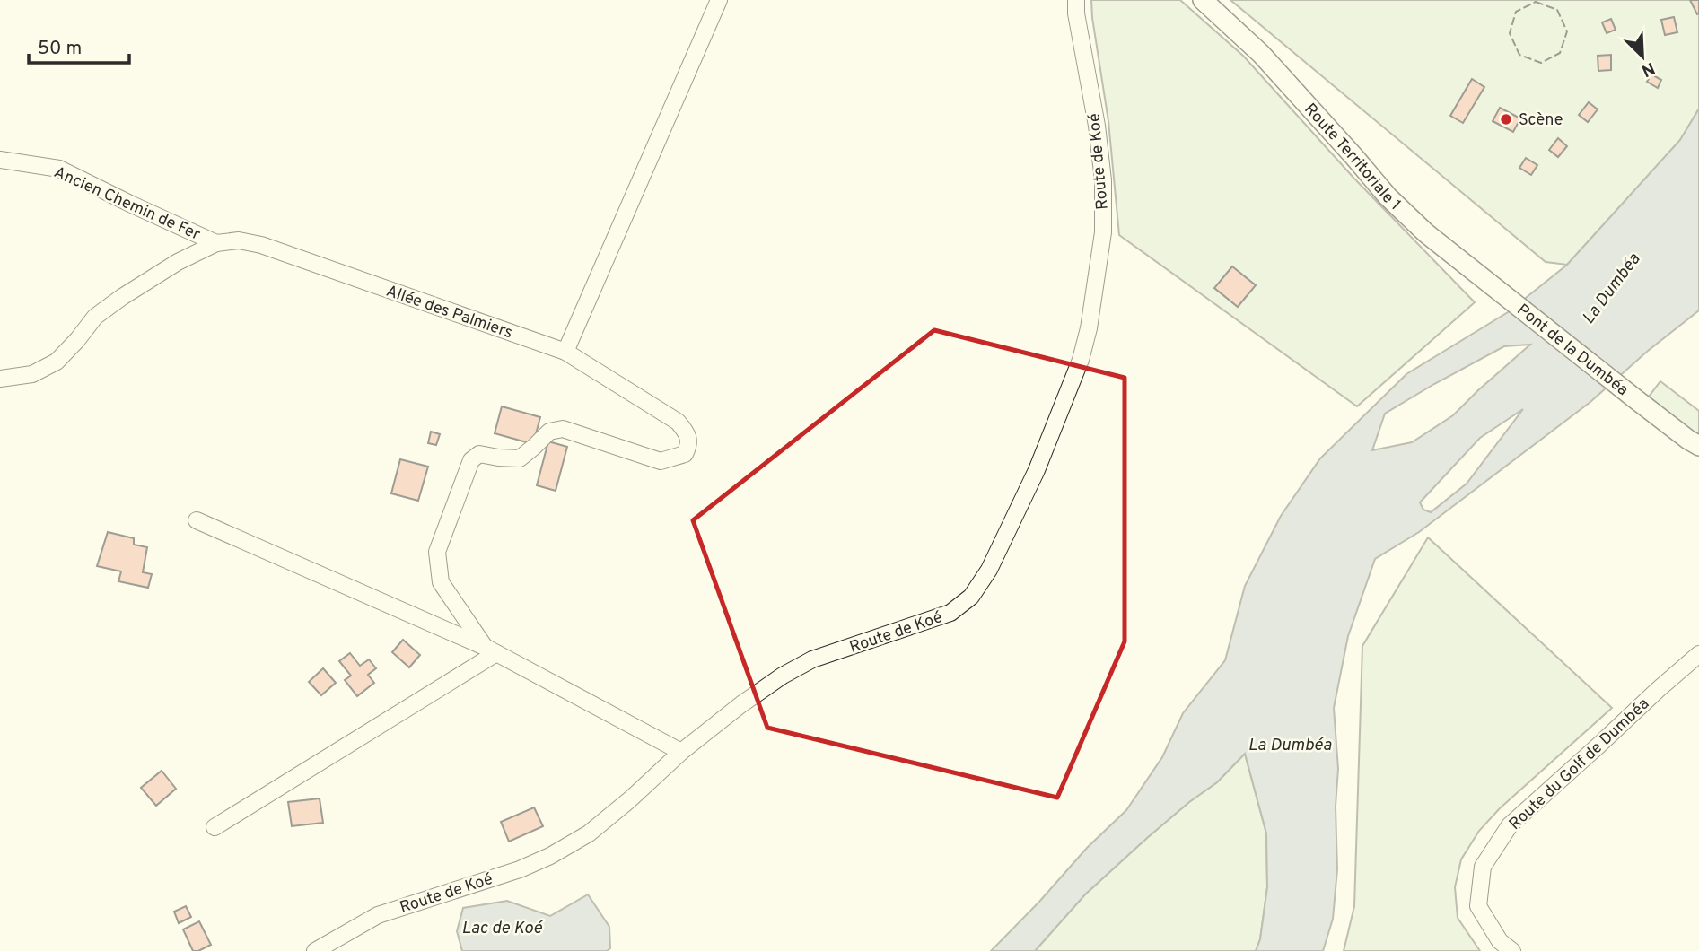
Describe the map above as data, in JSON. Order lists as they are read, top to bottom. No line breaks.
{"streets":{"main road":["Route Territoriale 1","Pont de la Dumbéa"],"street":["Route de Koé","Ancien Chemin de Fer","Allée des Palmiers","Route du Golf de Dumbéa"]},"crossings":[["Route Territoriale 1","Pont de la Dumbéa"],["Ancien Chemin de Fer","Allée des Palmiers"]],"water":["La Dumbéa","Lac de Koé"],"places":["Scène"],"scale_bar":"50 m","north":"bottom right"}
